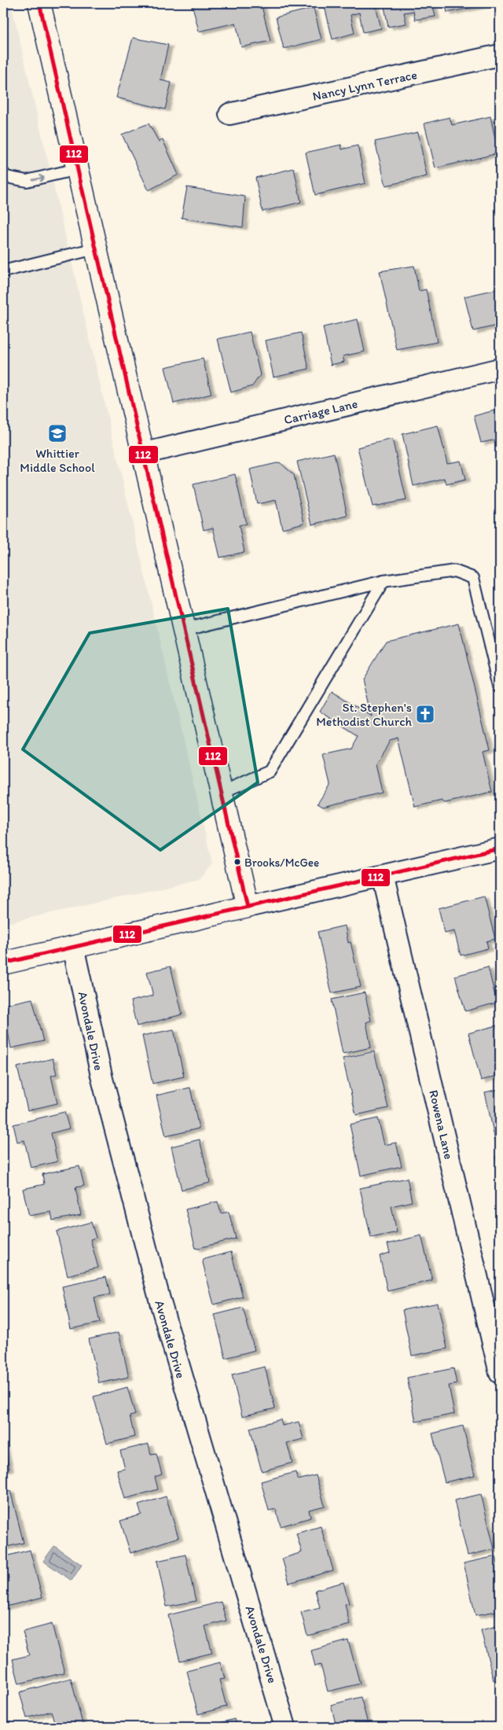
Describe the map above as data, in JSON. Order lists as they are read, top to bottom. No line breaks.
{"streets":{"street":["Nancy Lynn Terrace","Carriage Lane","Avondale Drive","Rowena Lane"]},"places":{"school or university":["Whittier Middle School"],"church":["St. Stephen's Methodist Church"],"other":["Brooks/McGee"]},"lines":["transit line 112"]}
